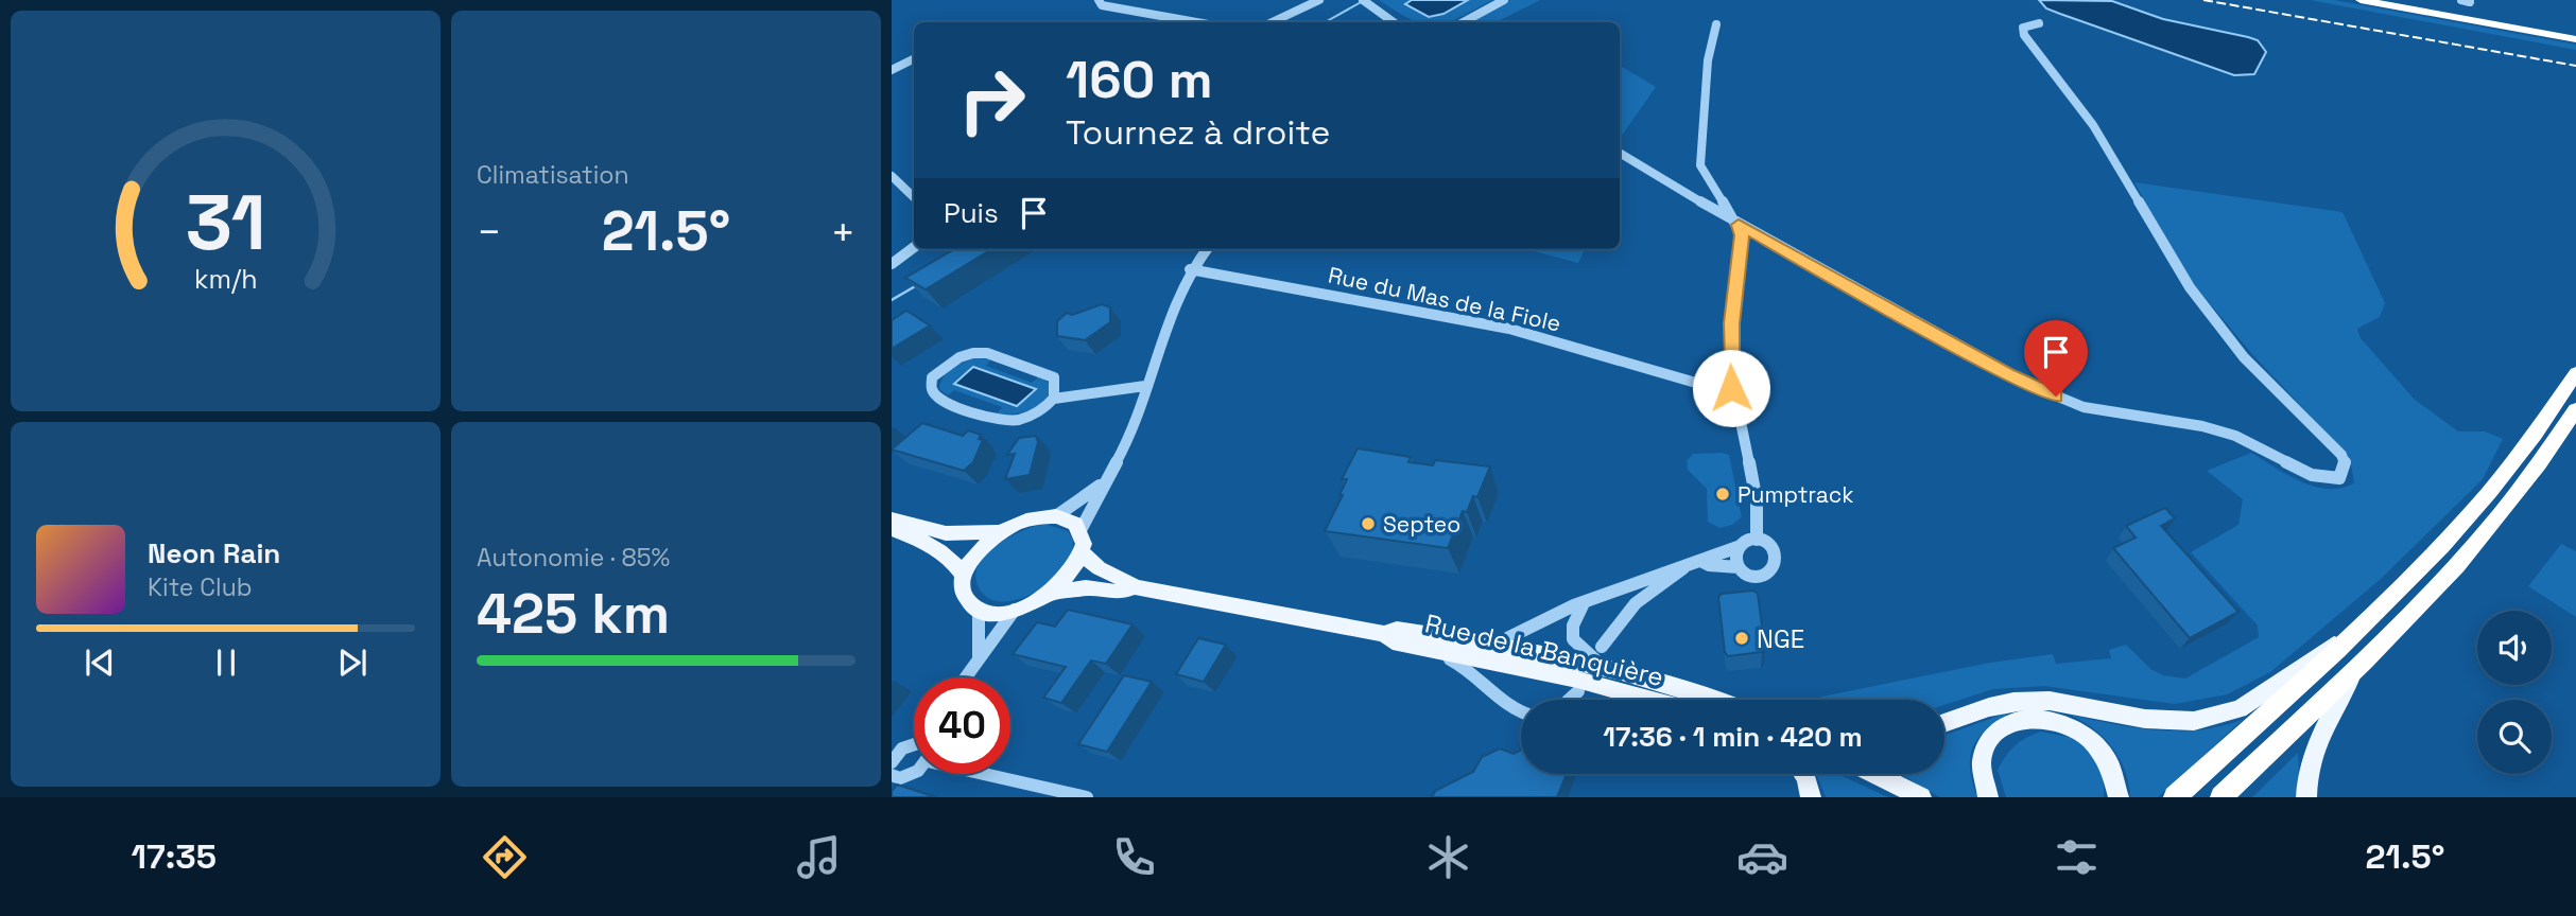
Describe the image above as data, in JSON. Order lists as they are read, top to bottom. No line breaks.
{"streets":{"main road":["Rue de la Banquière"],"street":["Rue du Mas de la Fiole"]},"places":["Pumptrack","Septeo","NGE"],"page":{"tile":["Climatisation",["Autonomie · 85%","425 km"]],"turn":["160 m","Tournez à droite"],"then":"Puis","heat":["−","21.5°","+"],"song":["Neon Rain","Kite Club"],"limit":"40","trip":"17:36 · 1 min · 420 m","tabs":["17:35","21.5°"],"gauge":["31","km/h"]}}
